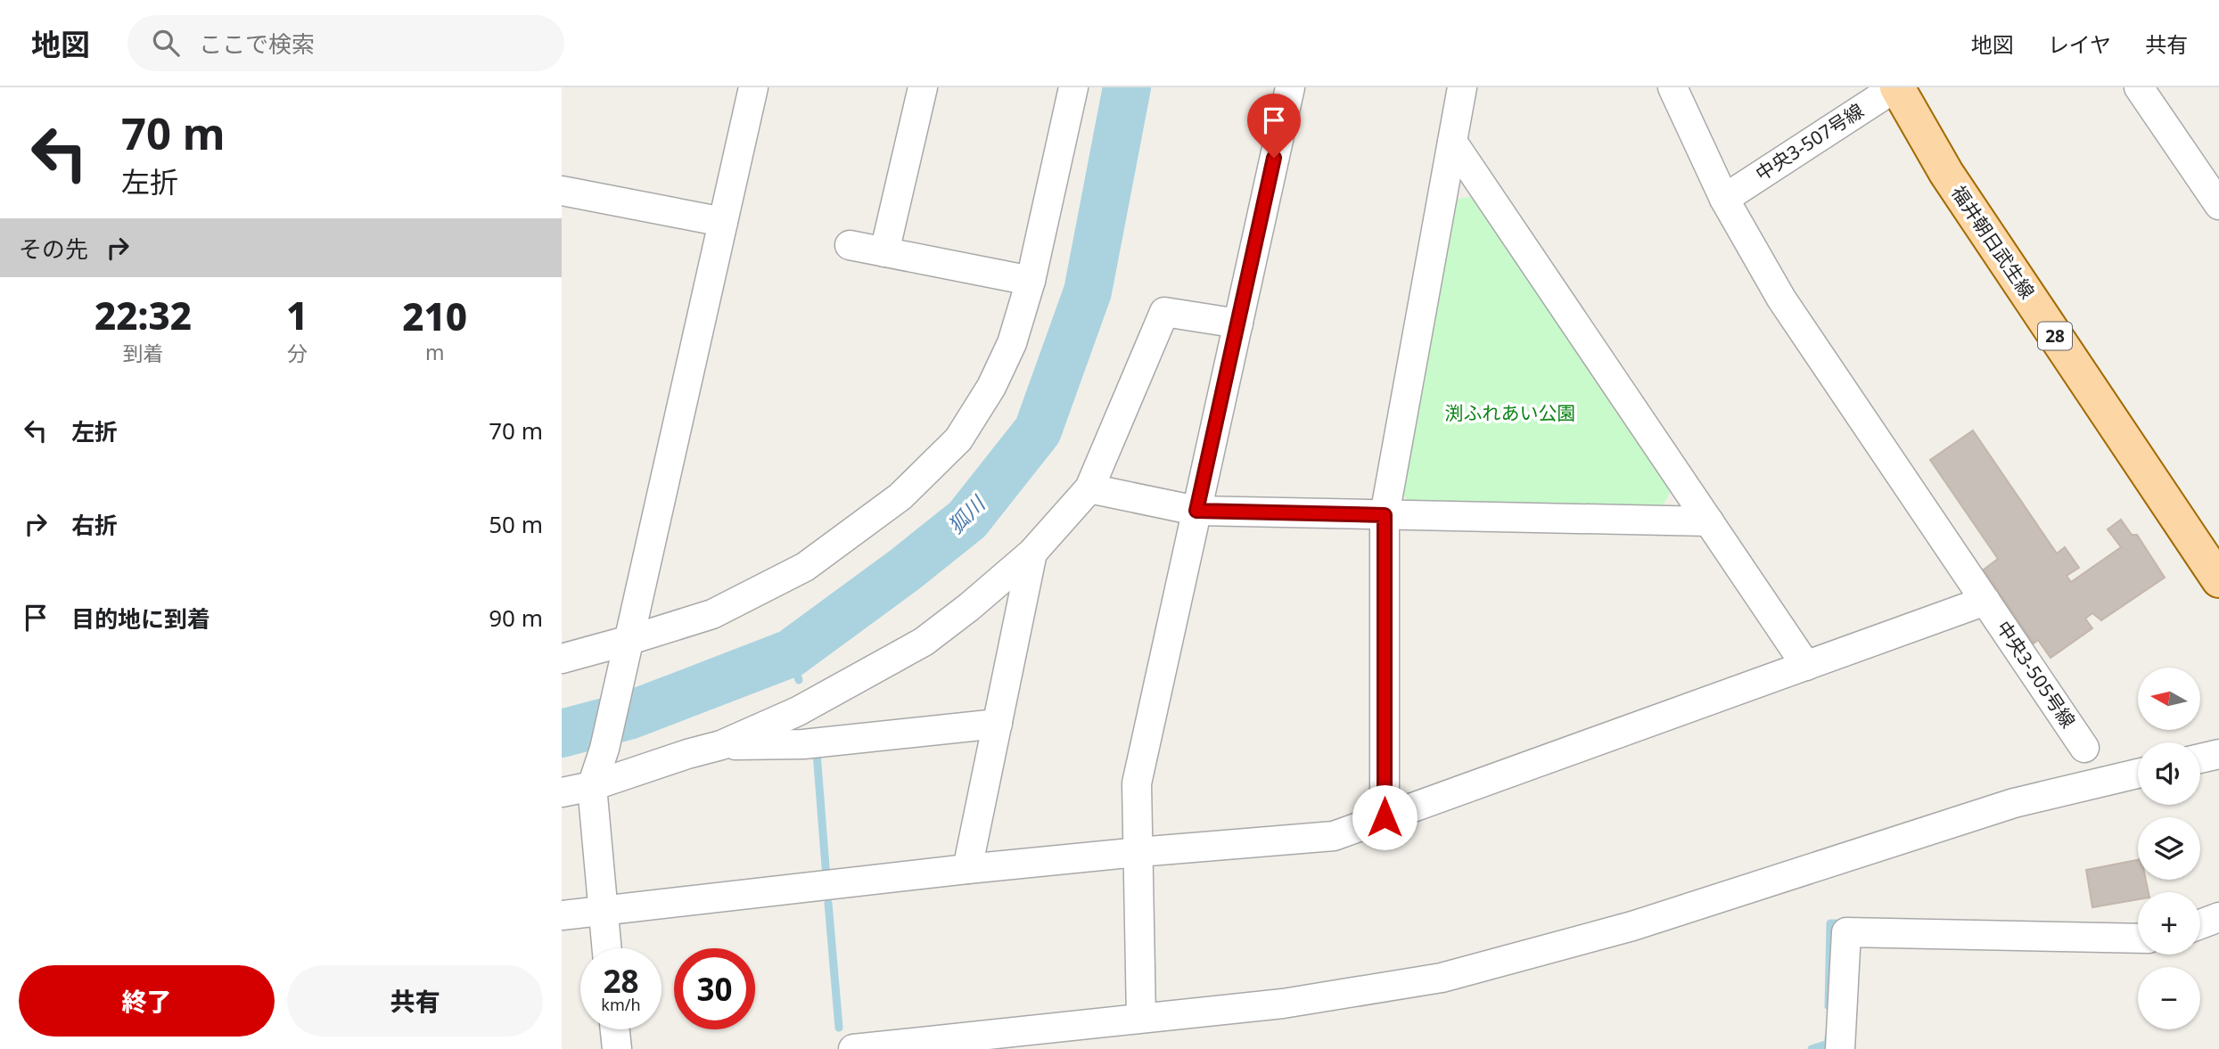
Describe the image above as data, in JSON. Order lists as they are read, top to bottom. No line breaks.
{"streets":{"main road":["福井朝日武生線","28"],"street":["中央3-507号線","中央3-505号線"]},"crossings":[["中央3-507号線","福井朝日武生線"],["中央3-507号線","中央3-505号線"]],"water":["狐川"],"parks":["渕ふれあい公園"],"north":"left","page":{"header":"地図","search":"ここで検索","nav":["地図","レイヤ","共有"],"turn":["70 m","左折"],"then":"その先","eta":["22:32","到着","1","分","210","m"],"list":[{"name":"左折","value":"70 m"},{"name":"右折","value":"50 m"},{"name":"目的地に到着","value":"90 m"}],"map_buttons":["+","−"],"speed":"28 km/h","limit":"30","buttons":["終了","共有"]}}
